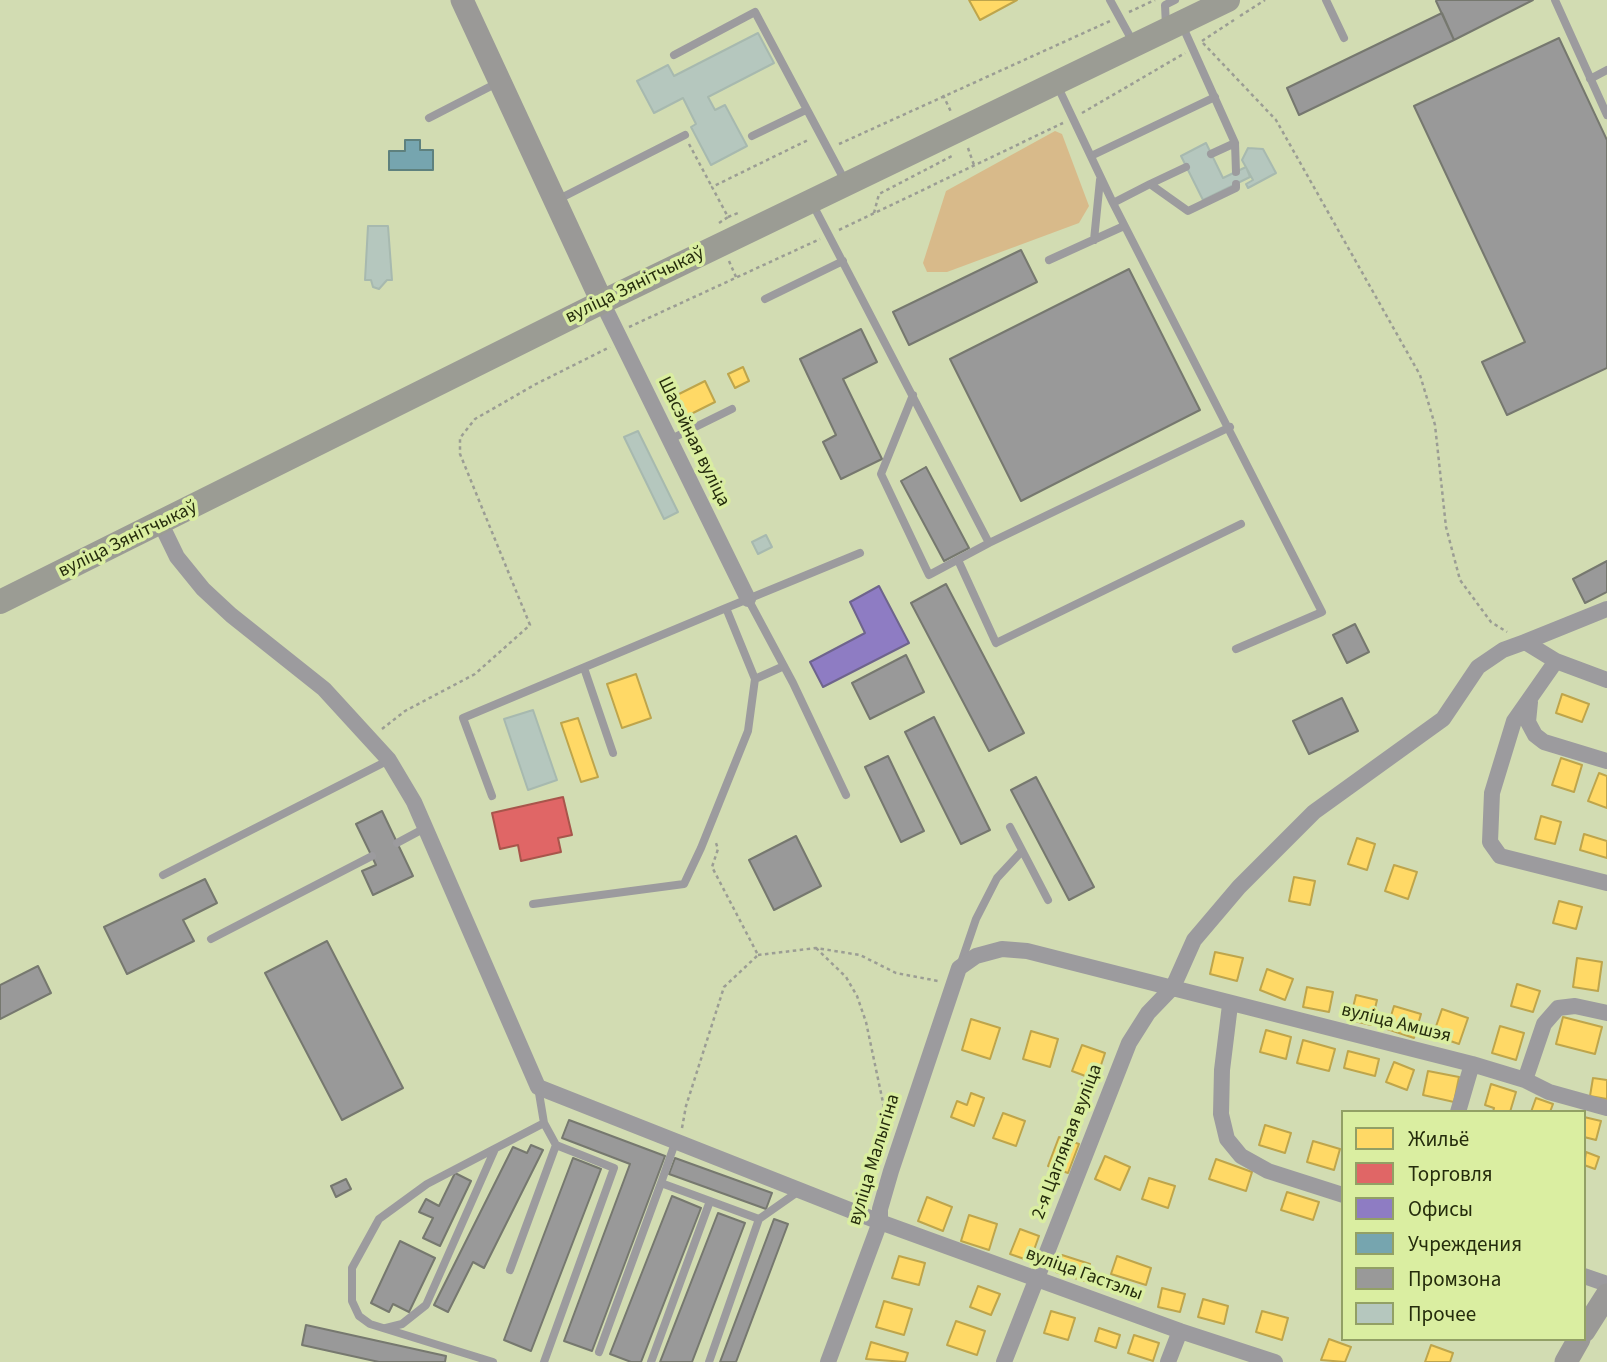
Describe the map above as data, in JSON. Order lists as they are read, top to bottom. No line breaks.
{"streets":{"main road":["вуліца Зянітчыкаў"],"street":["Шасэйная вуліца","вуліца Амшэя","2-я Цагляная вуліца","вуліца Малыгіна","вуліца Гастэлы"]},"crossings":[["вуліца Зянітчыкаў","Шасэйная вуліца"],["вуліца Амшэя","2-я Цагляная вуліца"],["вуліца Амшэя","вуліца Малыгіна"],["2-я Цагляная вуліца","вуліца Гастэлы"],["вуліца Малыгіна","вуліца Гастэлы"]],"legend":["Жильё","Торговля","Офисы","Учреждения","Промзона","Прочее"]}
